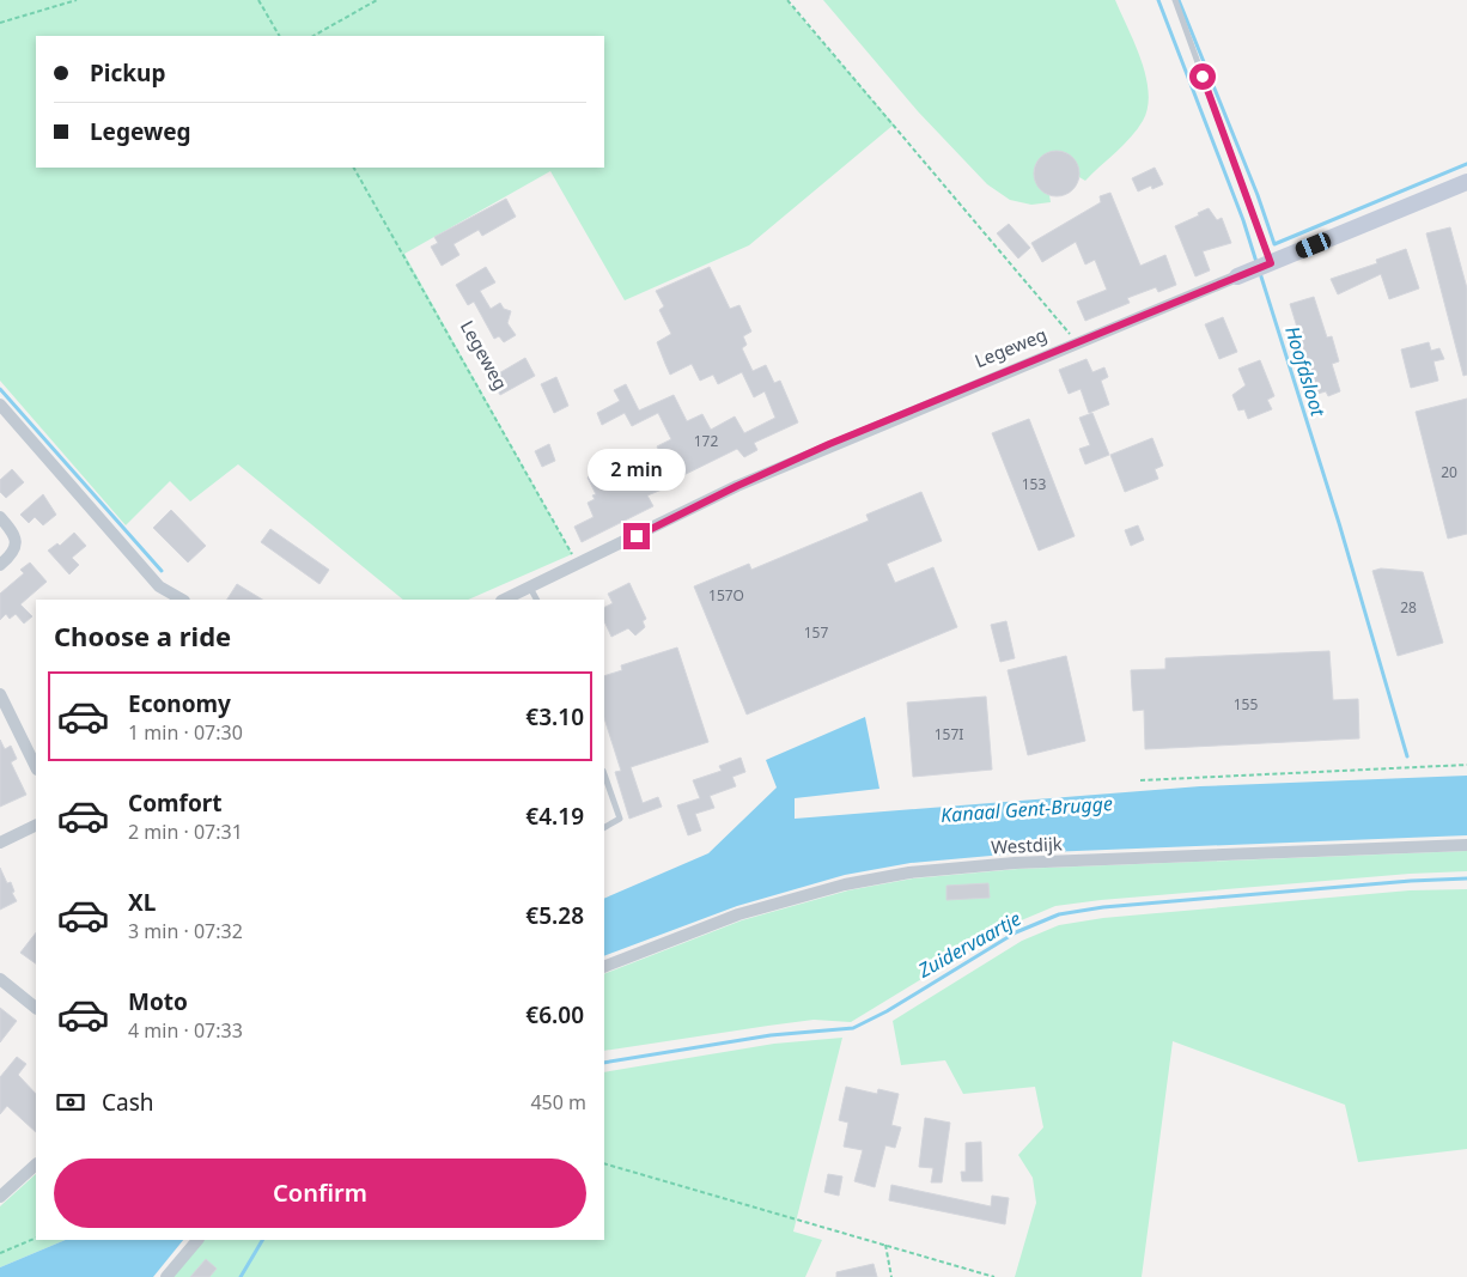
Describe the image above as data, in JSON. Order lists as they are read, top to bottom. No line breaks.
{"streets":{"street":["Legeweg","Westdijk"]},"water":["Hoofdsloot","Kanaal Gent-Brugge","Zuidervaartje"],"house_numbers":["172","20","153","157O","28","157","155","157I"],"page":{"banner":["Pickup","Legeweg"],"bubble":"2 min","heading":"Choose a ride","list":[{"name":"Economy","note":"1 min · 07:30","value":"€3.10"},{"name":"Comfort","note":"2 min · 07:31","value":"€4.19"},{"name":"XL","note":"3 min · 07:32","value":"€5.28"},{"name":"Moto","note":"4 min · 07:33","value":"€6.00"}],"pay":["Cash","450 m"],"buttons":"Confirm"}}
